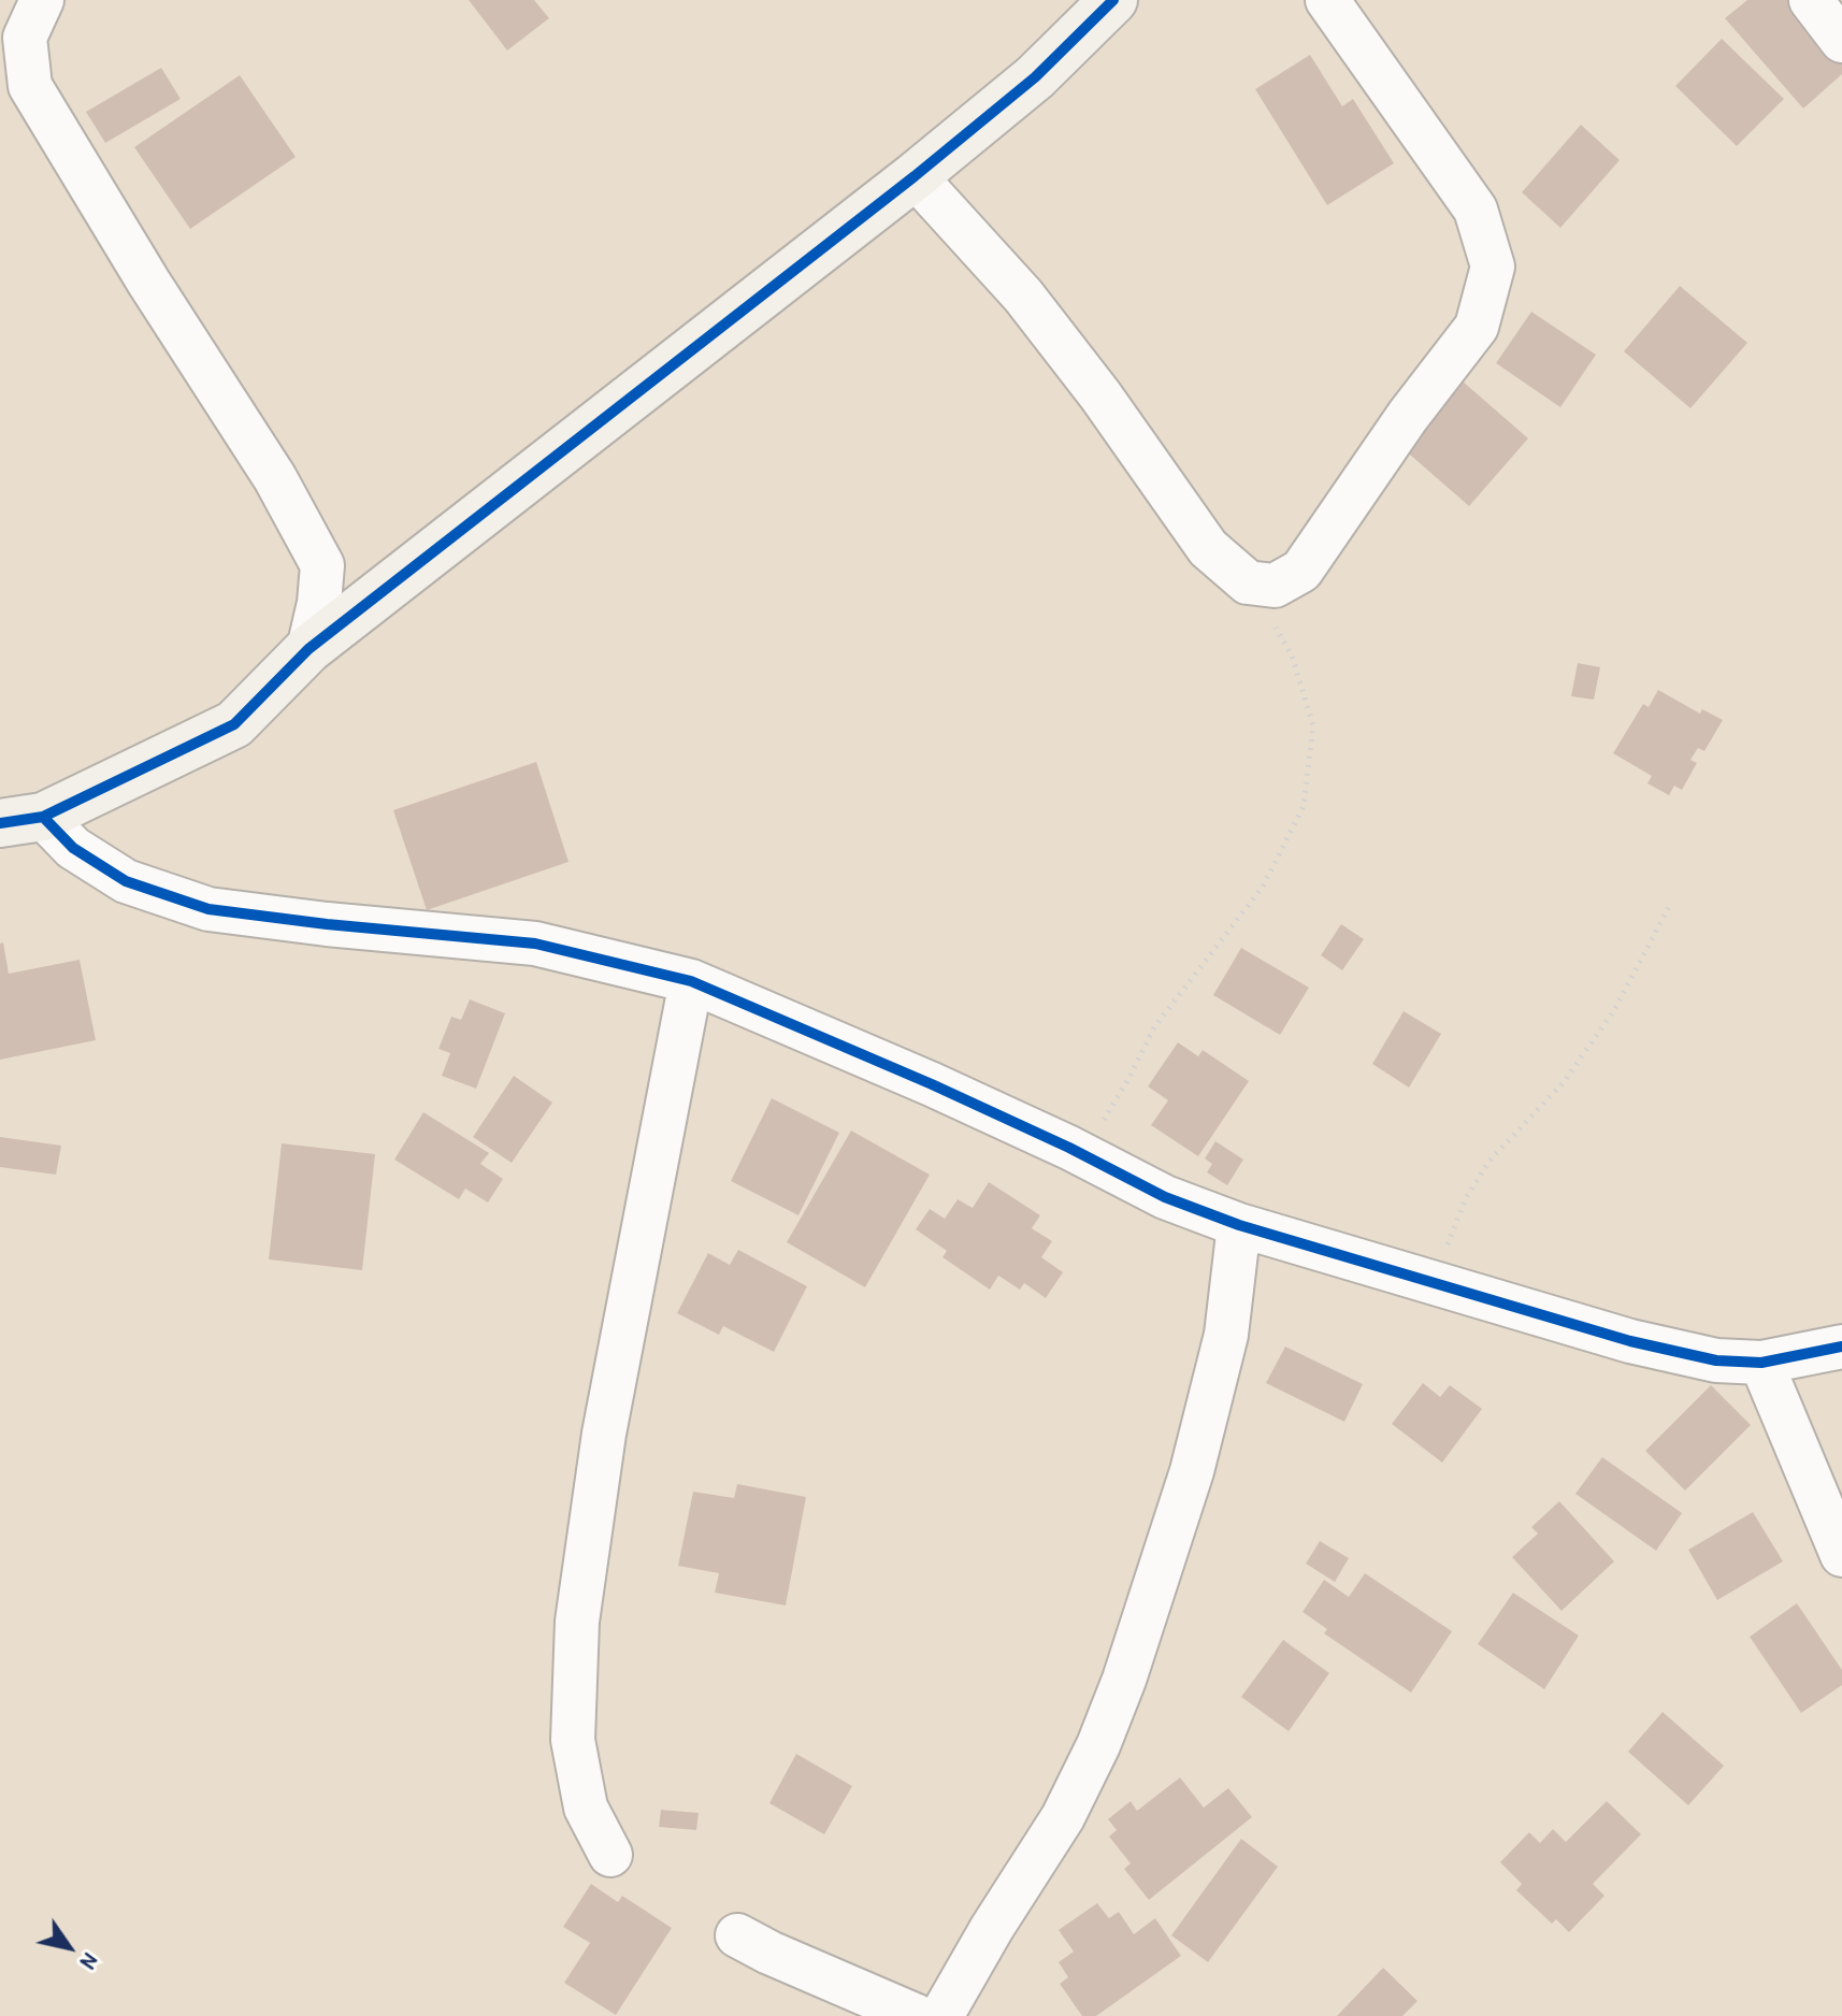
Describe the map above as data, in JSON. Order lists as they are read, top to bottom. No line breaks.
{"north":"bottom right"}
